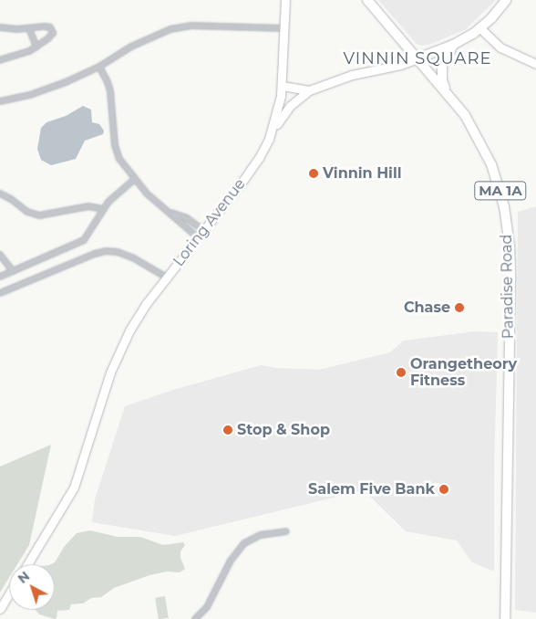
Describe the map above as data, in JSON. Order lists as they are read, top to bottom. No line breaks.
{"streets":{"main road":["MA 1A","Loring Avenue","Paradise Road"]},"districts":["VINNIN SQUARE"],"places":["Vinnin Hill","Chase","Orangetheory Fitness","Stop & Shop","Salem Five Bank"],"north":"top left"}
